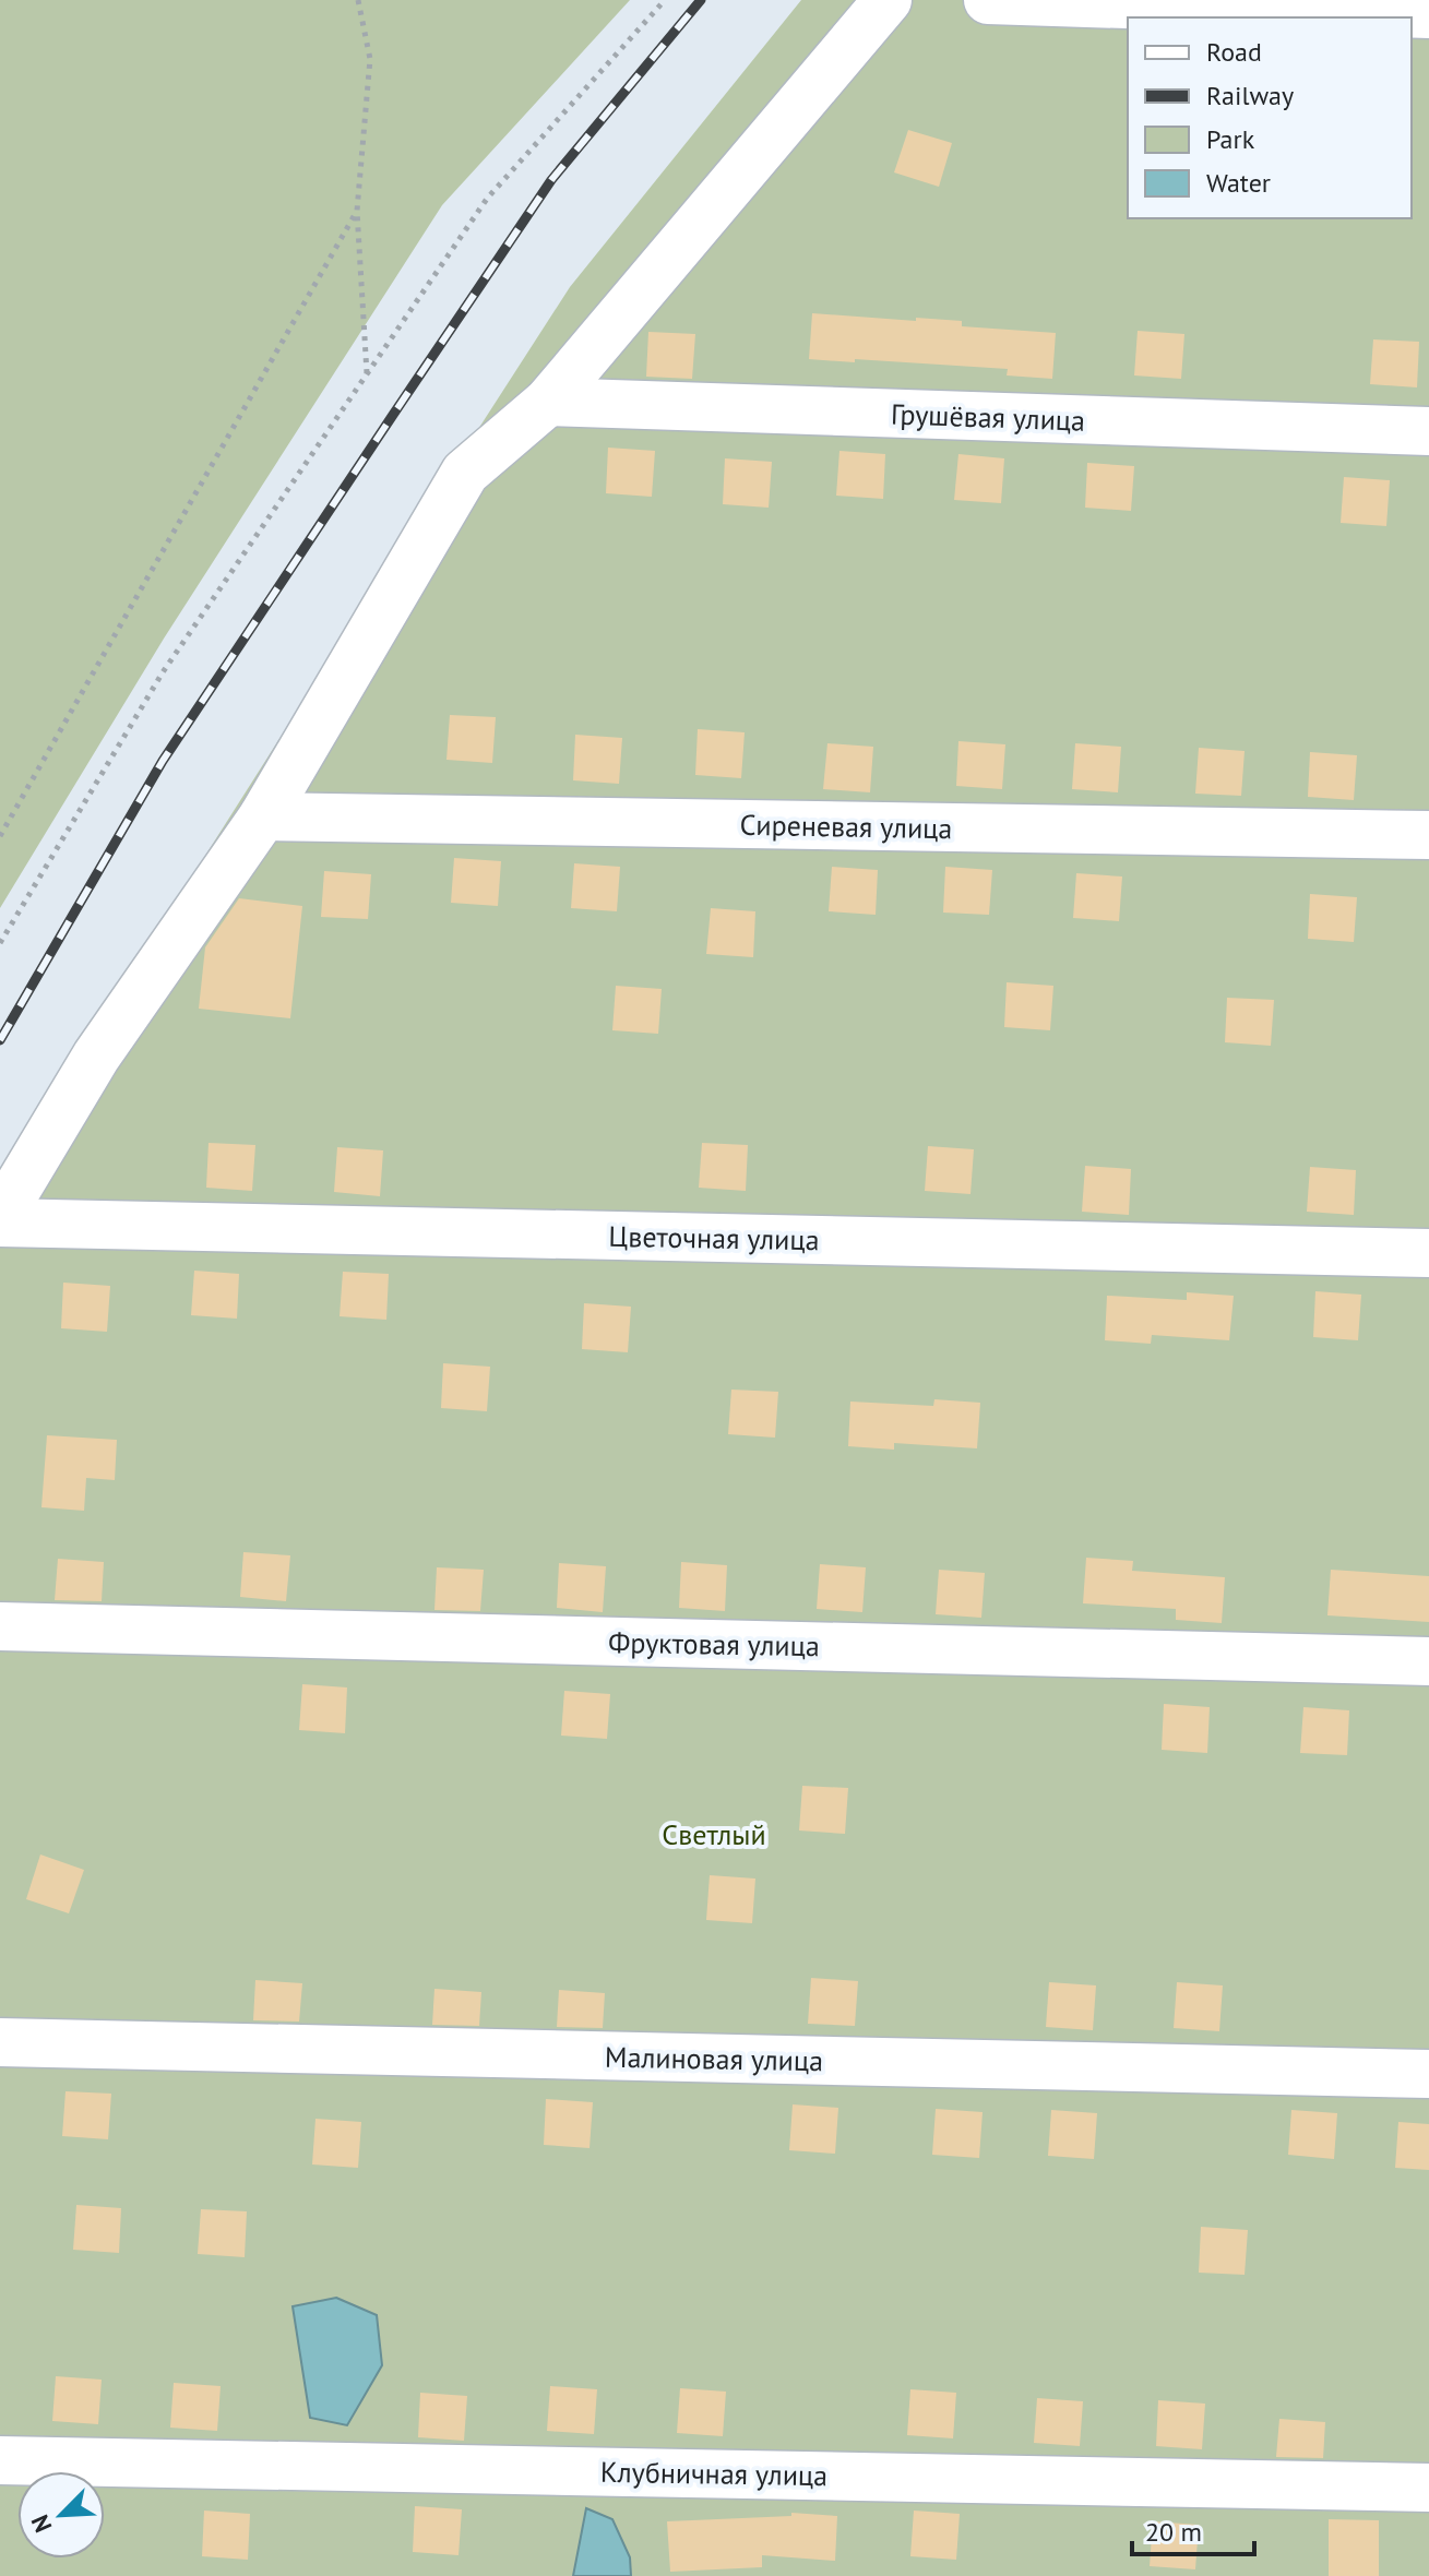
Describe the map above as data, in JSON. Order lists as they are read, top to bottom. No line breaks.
{"streets":{"street":["Грушёвая улица","Сиреневая улица","Цветочная улица","Фруктовая улица","Малиновая улица","Клубничная улица"]},"parks":["Светлый"],"legend":["Road","Railway","Park","Water"],"scale_bar":"20 m","north":"bottom left"}
